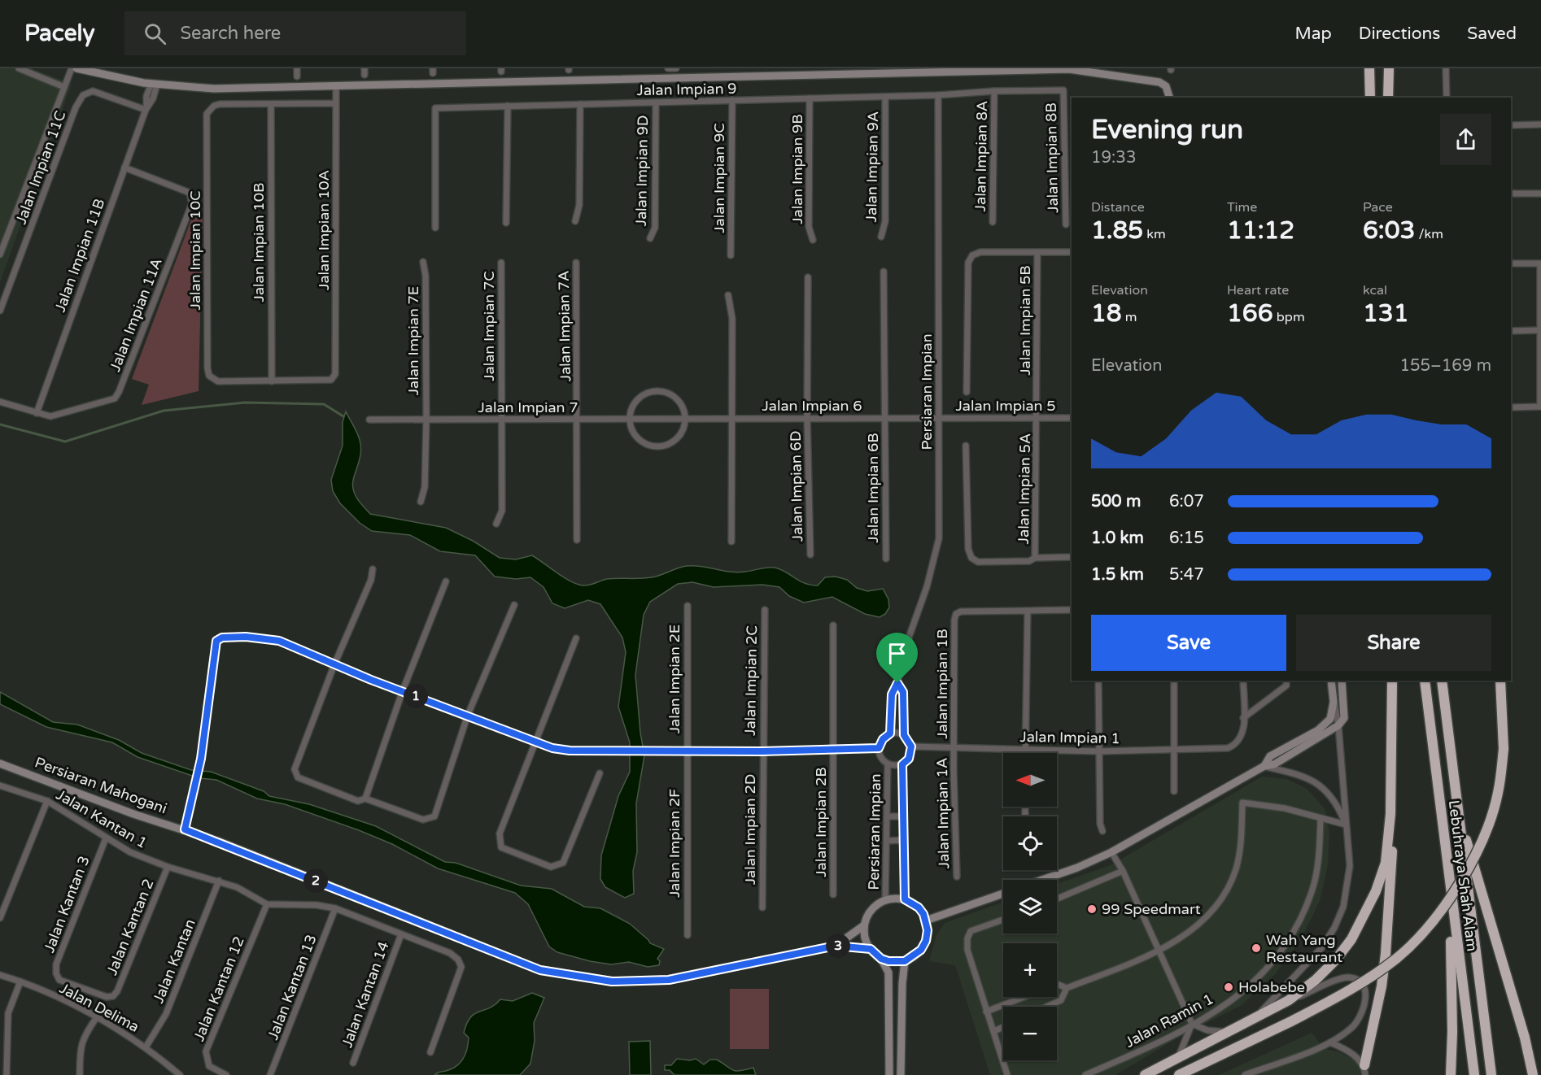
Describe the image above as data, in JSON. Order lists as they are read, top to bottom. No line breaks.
{"streets":{"highway":["Lebuhraya Shah Alam"],"street":["Jalan Impian 9","Jalan Impian 8A","Jalan Impian 8B","Jalan Impian 9A","Jalan Impian 11C","Jalan Impian 9B","Jalan Impian 9D","Jalan Impian 9C","Jalan Impian 10A","Jalan Impian 10B","Jalan Impian 10C","Jalan Impian 11B","Jalan Impian 11A","Jalan Impian 5B","Jalan Impian 7C","Jalan Impian 7A","Jalan Impian 7E","Persiaran Impian","Jalan Impian 6","Jalan Impian 5","Jalan Impian 7","Jalan Impian 6D","Jalan Impian 6B","Jalan Impian 5A","Jalan Impian 2E","Jalan Impian 2C","Jalan Impian 1B","Jalan Impian 1","Persiaran Mahogani","Jalan Impian 1A","Jalan Kantan 1","Jalan Impian 2B","Jalan Impian 2D","Jalan Impian 2F","Jalan Kantan 3","Jalan Kantan 2","Jalan Kantan","Jalan Kantan 13","Jalan Kantan 12","Jalan Kantan 14","Jalan Delima","Jalan Ramin 1"]},"crossings":[["Jalan Impian 9","Jalan Impian 8A"],["Jalan Impian 9","Jalan Impian 8B"],["Jalan Impian 9","Jalan Impian 9A"],["Jalan Impian 9","Jalan Impian 9B"],["Jalan Impian 9","Jalan Impian 9D"],["Jalan Impian 9","Jalan Impian 9C"],["Jalan Impian 9","Persiaran Impian"],["Jalan Impian 11C","Jalan Impian 11B"],["Jalan Impian 10A","Jalan Impian 10B"],["Jalan Impian 10A","Jalan Impian 10C"],["Jalan Impian 10B","Jalan Impian 10C"],["Jalan Impian 11B","Jalan Impian 11A"],["Jalan Impian 5B","Jalan Impian 5"],["Jalan Impian 5B","Jalan Impian 5A"],["Jalan Impian 7C","Jalan Impian 7"],["Jalan Impian 7A","Jalan Impian 7"],["Jalan Impian 7E","Jalan Impian 7"],["Persiaran Impian","Jalan Impian 6"],["Persiaran Impian","Jalan Impian 5"],["Persiaran Impian","Jalan Impian 1"],["Jalan Impian 6","Jalan Impian 5"],["Jalan Impian 6","Jalan Impian 7"],["Jalan Impian 6","Jalan Impian 6D"],["Jalan Impian 6","Jalan Impian 6B"],["Jalan Impian 5","Jalan Impian 5A"],["Jalan Impian 2E","Jalan Impian 2F"],["Jalan Impian 2C","Jalan Impian 2D"],["Jalan Impian 1B","Jalan Impian 1"],["Jalan Impian 1B","Jalan Impian 1A"],["Jalan Impian 1","Jalan Impian 1A"],["Jalan Kantan 1","Jalan Kantan 3"],["Jalan Kantan 1","Jalan Kantan 2"],["Jalan Kantan 1","Jalan Kantan"],["Jalan Kantan 1","Jalan Kantan 12"],["Jalan Kantan 3","Jalan Kantan 2"],["Jalan Kantan","Jalan Delima"]],"places":["99 Speedmart","Wah Yang Restaurant","Holabebe"],"north":"left","page":{"header":"Pacely","search":"Search here","nav":["Map","Directions","Saved"],"heading":["Evening run","19:33"],"stats":[["Distance","1.85 km"],["Time","11:12"],["Pace","6:03 /km"],["Elevation","18 m"],["Heart rate","166 bpm"],["kcal","131"]],"chart":["Elevation","155–169 m"],"list":[{"name":"500 m","note":"6:07"},{"name":"1.0 km","note":"6:15"},{"name":"1.5 km","note":"5:47"}],"buttons":["Save","Share"],"pins":["1","2","3"],"map_buttons":["+","−"]}}
